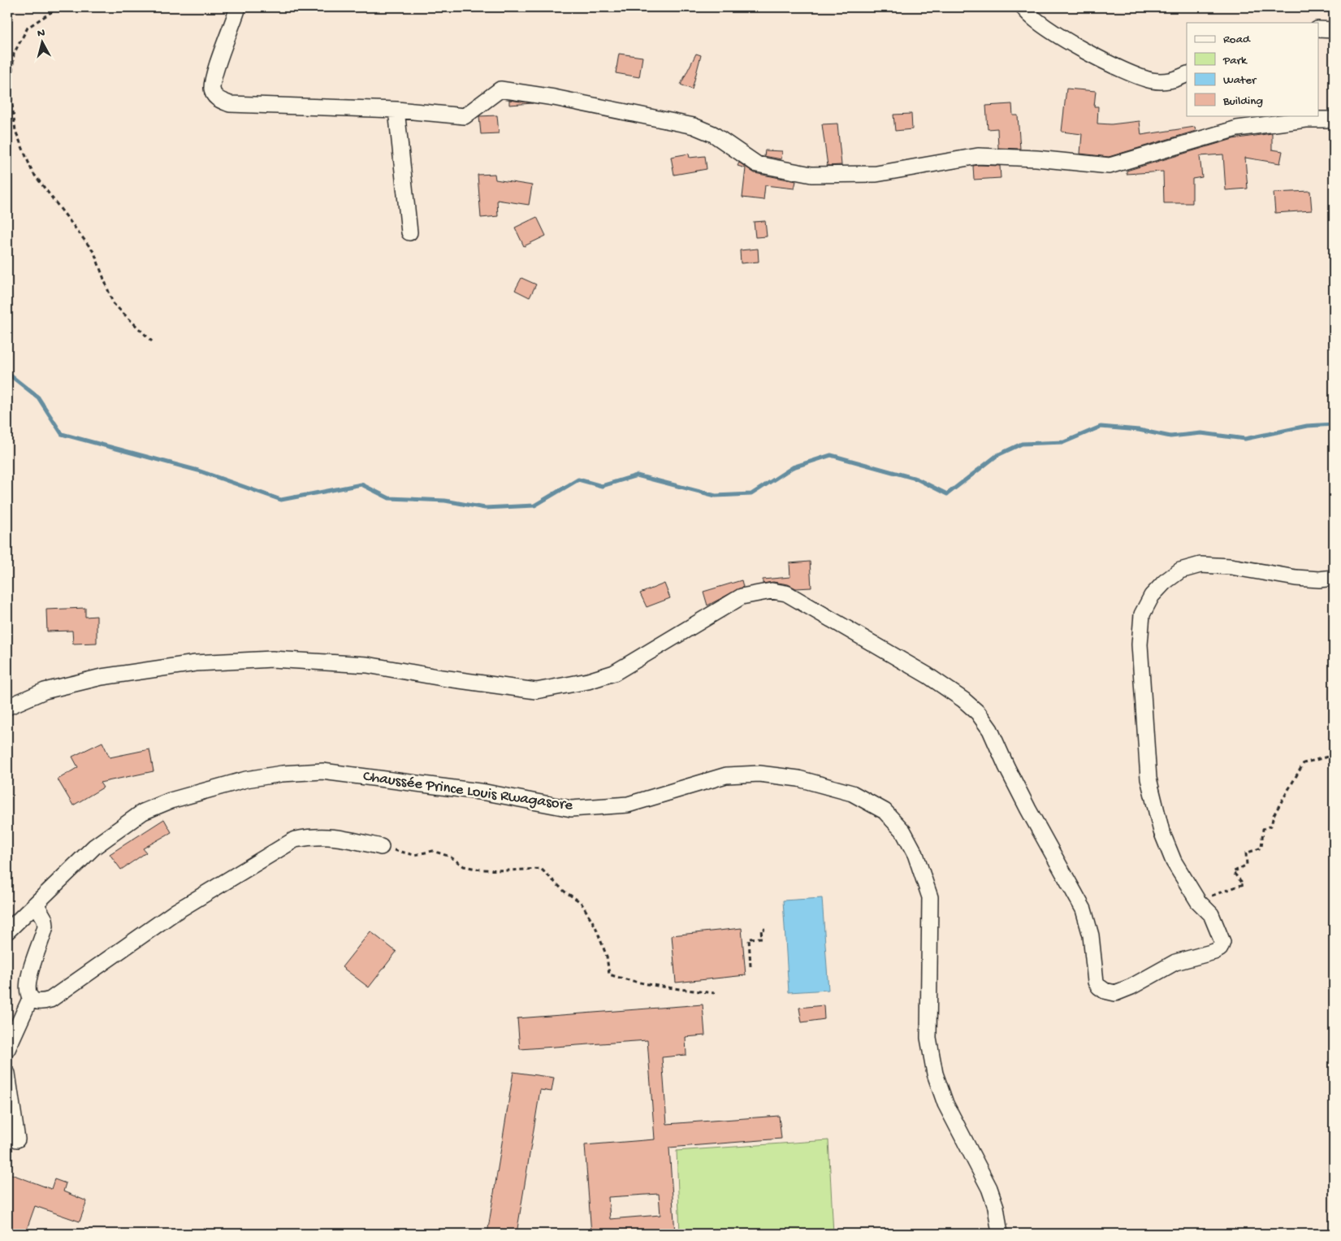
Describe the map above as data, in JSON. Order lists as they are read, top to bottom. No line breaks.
{"streets":{"street":["Chaussée Prince Louis Rwagasore"]},"legend":["Road","Park","Water","Building"],"north":"top"}
